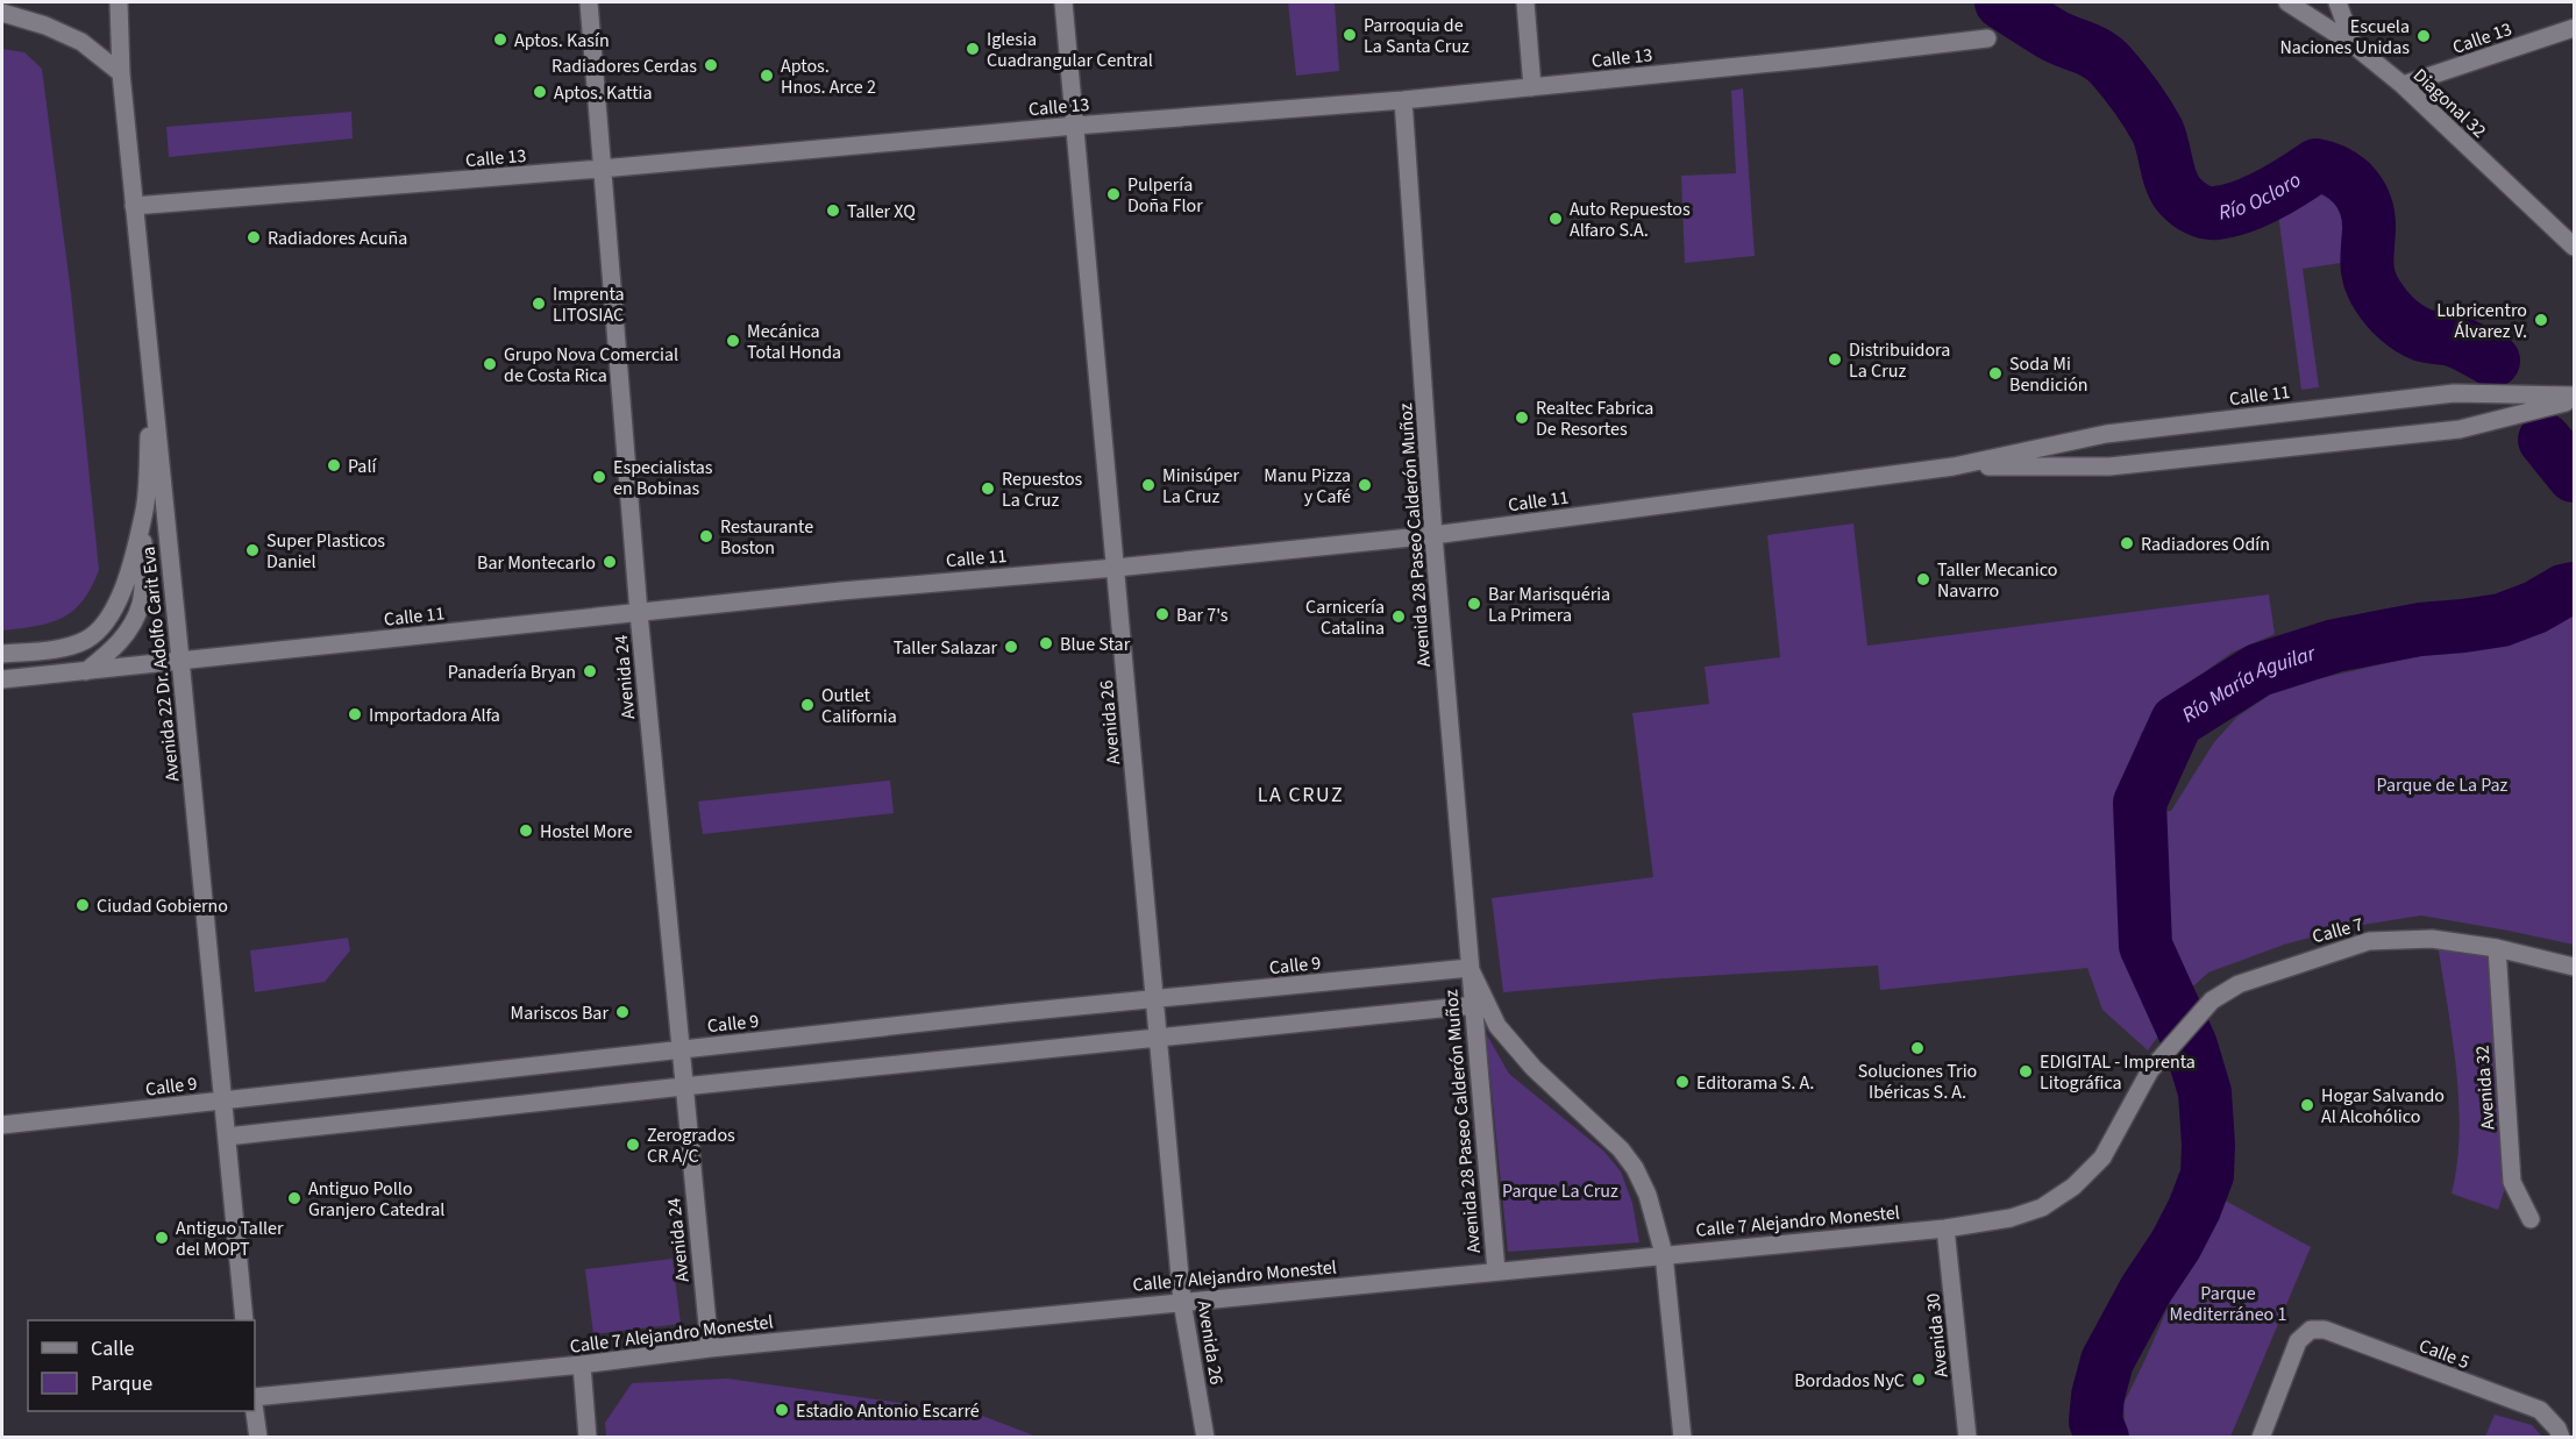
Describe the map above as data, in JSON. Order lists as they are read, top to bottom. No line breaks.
{"streets":{"street":["Calle 13","Diagonal 32","Calle 11","Avenida 28 Paseo Calderón Muñoz","Avenida 22 Dr. Adolfo Carit Eva","Avenida 24","Avenida 26","Calle 7","Calle 9","Avenida 32","Calle 7 Alejandro Monestel","Avenida 30","Calle 5"]},"crossings":[["Calle 13","Diagonal 32"],["Calle 13","Avenida 28 Paseo Calderón Muñoz"],["Calle 13","Avenida 22 Dr. Adolfo Carit Eva"],["Calle 13","Avenida 24"],["Calle 13","Avenida 26"],["Calle 11","Avenida 28 Paseo Calderón Muñoz"],["Calle 11","Avenida 22 Dr. Adolfo Carit Eva"],["Calle 11","Avenida 24"],["Calle 11","Avenida 26"],["Avenida 28 Paseo Calderón Muñoz","Calle 9"],["Avenida 28 Paseo Calderón Muñoz","Calle 7 Alejandro Monestel"],["Avenida 22 Dr. Adolfo Carit Eva","Calle 9"],["Avenida 24","Calle 9"],["Avenida 24","Calle 7 Alejandro Monestel"],["Avenida 26","Calle 9"],["Avenida 26","Calle 7 Alejandro Monestel"],["Calle 7","Avenida 32"],["Calle 7","Calle 7 Alejandro Monestel"],["Calle 7 Alejandro Monestel","Avenida 30"]],"districts":["LA CRUZ"],"water":["Río Ocloro","Río María Aguilar"],"parks":["Parque de La Paz","Parque La Cruz","Parque Mediterráneo 1"],"places":["Parroquia de La Santa Cruz","Escuela Naciones Unidas","Aptos. Kasín","Iglesia Cuadrangular Central","Radiadores Cerdas","Aptos. Hnos. Arce 2","Aptos. Kattia","Pulpería Doña Flor","Taller XQ","Auto Repuestos Alfaro S.A.","Radiadores Acuña","Imprenta LITOSIAC","Lubricentro Álvarez V.","Mecánica Total Honda","Distribuidora La Cruz","Grupo Nova Comercial de Costa Rica","Soda Mi Bendición","Realtec Fabrica De Resortes","Palí","Especialistas en Bobinas","Minisúper La Cruz","Manu Pizza y Café","Repuestos La Cruz","Restaurante Boston","Radiadores Odín","Super Plasticos Daniel","Bar Montecarlo","Taller Mecanico Navarro","Bar Marisquéria La Primera","Bar 7's","Carnicería Catalina","Blue Star","Taller Salazar","Panadería Bryan","Outlet California","Importadora Alfa","Hostel More","Ciudad Gobierno","Mariscos Bar","Soluciones Trio Ibéricas S. A.","EDIGITAL - Imprenta Litográfica","Editorama S. A.","Hogar Salvando Al Alcohólico","Zerogrados CR A/C","Antiguo Pollo Granjero Catedral","Antiguo Taller del MOPT","Bordados NyC","Estadio Antonio Escarré"],"legend":["Calle","Parque"]}
